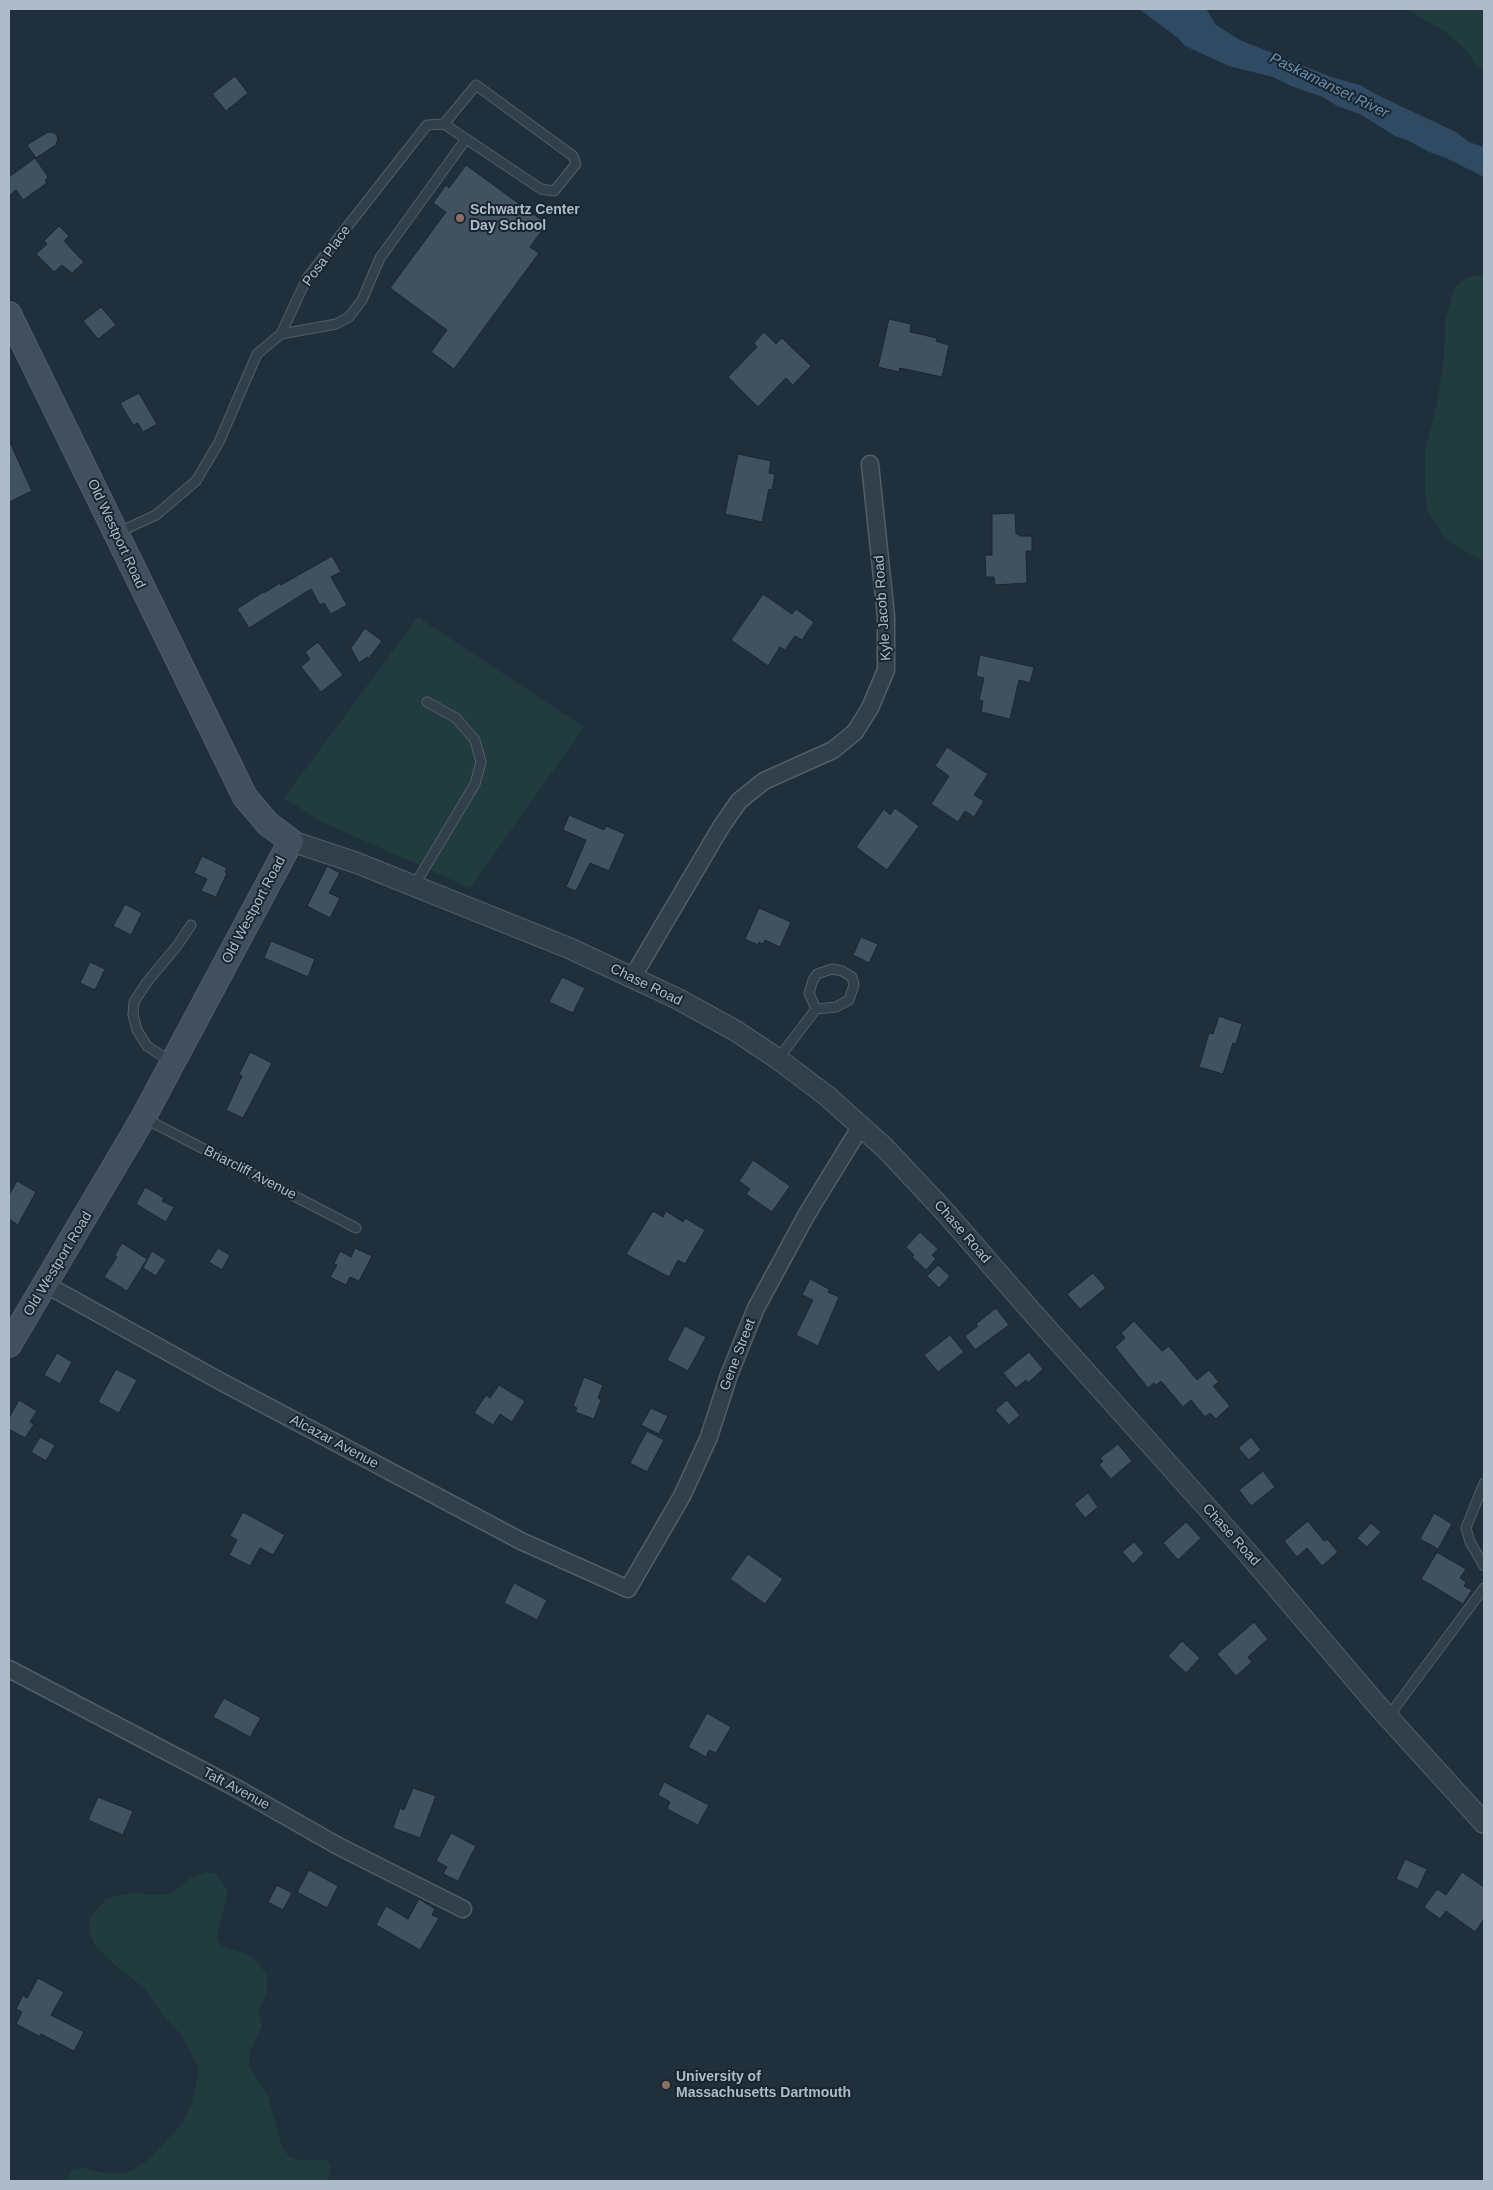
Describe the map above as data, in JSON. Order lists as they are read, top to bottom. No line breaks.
{"streets":{"main road":["Old Westport Road"],"street":["Kyle Jacob Road","Chase Road","Gene Street","Alcazar Avenue","Taft Avenue"],"lane":["Posa Place","Briarcliff Avenue"]},"crossings":[["Posa Place","Old Westport Road"],["Old Westport Road","Chase Road"],["Old Westport Road","Briarcliff Avenue"],["Old Westport Road","Alcazar Avenue"],["Kyle Jacob Road","Chase Road"],["Chase Road","Gene Street"],["Gene Street","Alcazar Avenue"]],"water":["Paskamanset River"],"places":["Schwartz Center Day School","University of Massachusetts Dartmouth"]}
